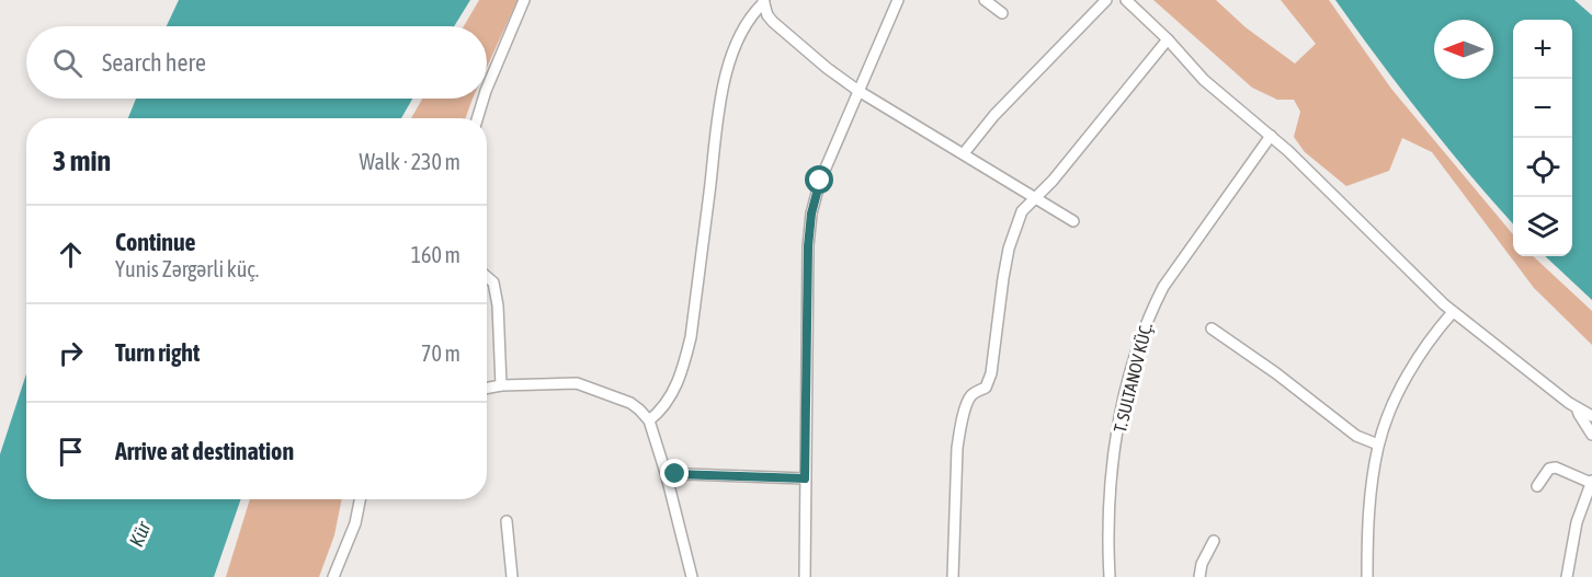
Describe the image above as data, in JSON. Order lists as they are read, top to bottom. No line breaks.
{"streets":{"street":["T. SULTANOV KÜÇ."]},"water":["Kür"],"north":"left","page":{"map_buttons":["+","−"],"search":"Search here","heading":["3 min","Walk · 230 m"],"list":[["Continue","Yunis Zərgərli küç.","160 m"],["Turn right","70 m"],"Arrive at destination"]}}
